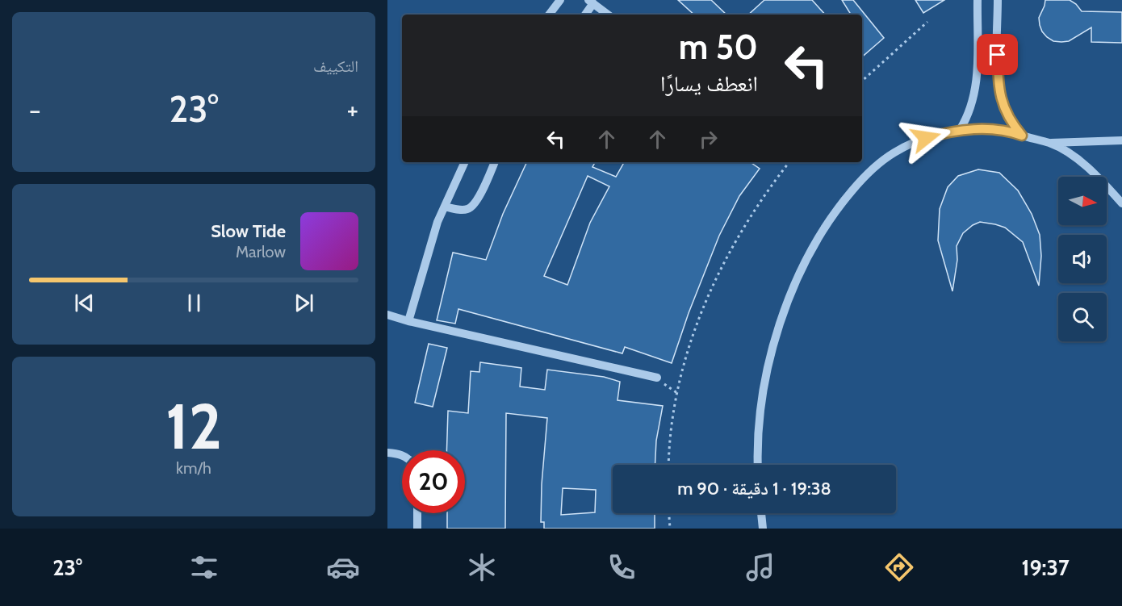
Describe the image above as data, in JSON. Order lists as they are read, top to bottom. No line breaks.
{"north":"right","page":{"tile":["التكييف",["12","km/h"]],"turn":["50 m","انعطف يسارًا"],"heat":["−","23°","+"],"song":["Slow Tide","Marlow"],"limit":"20","trip":"19:38 · 1 دقيقة · 90 m","tabs":["19:37","23°"]}}
